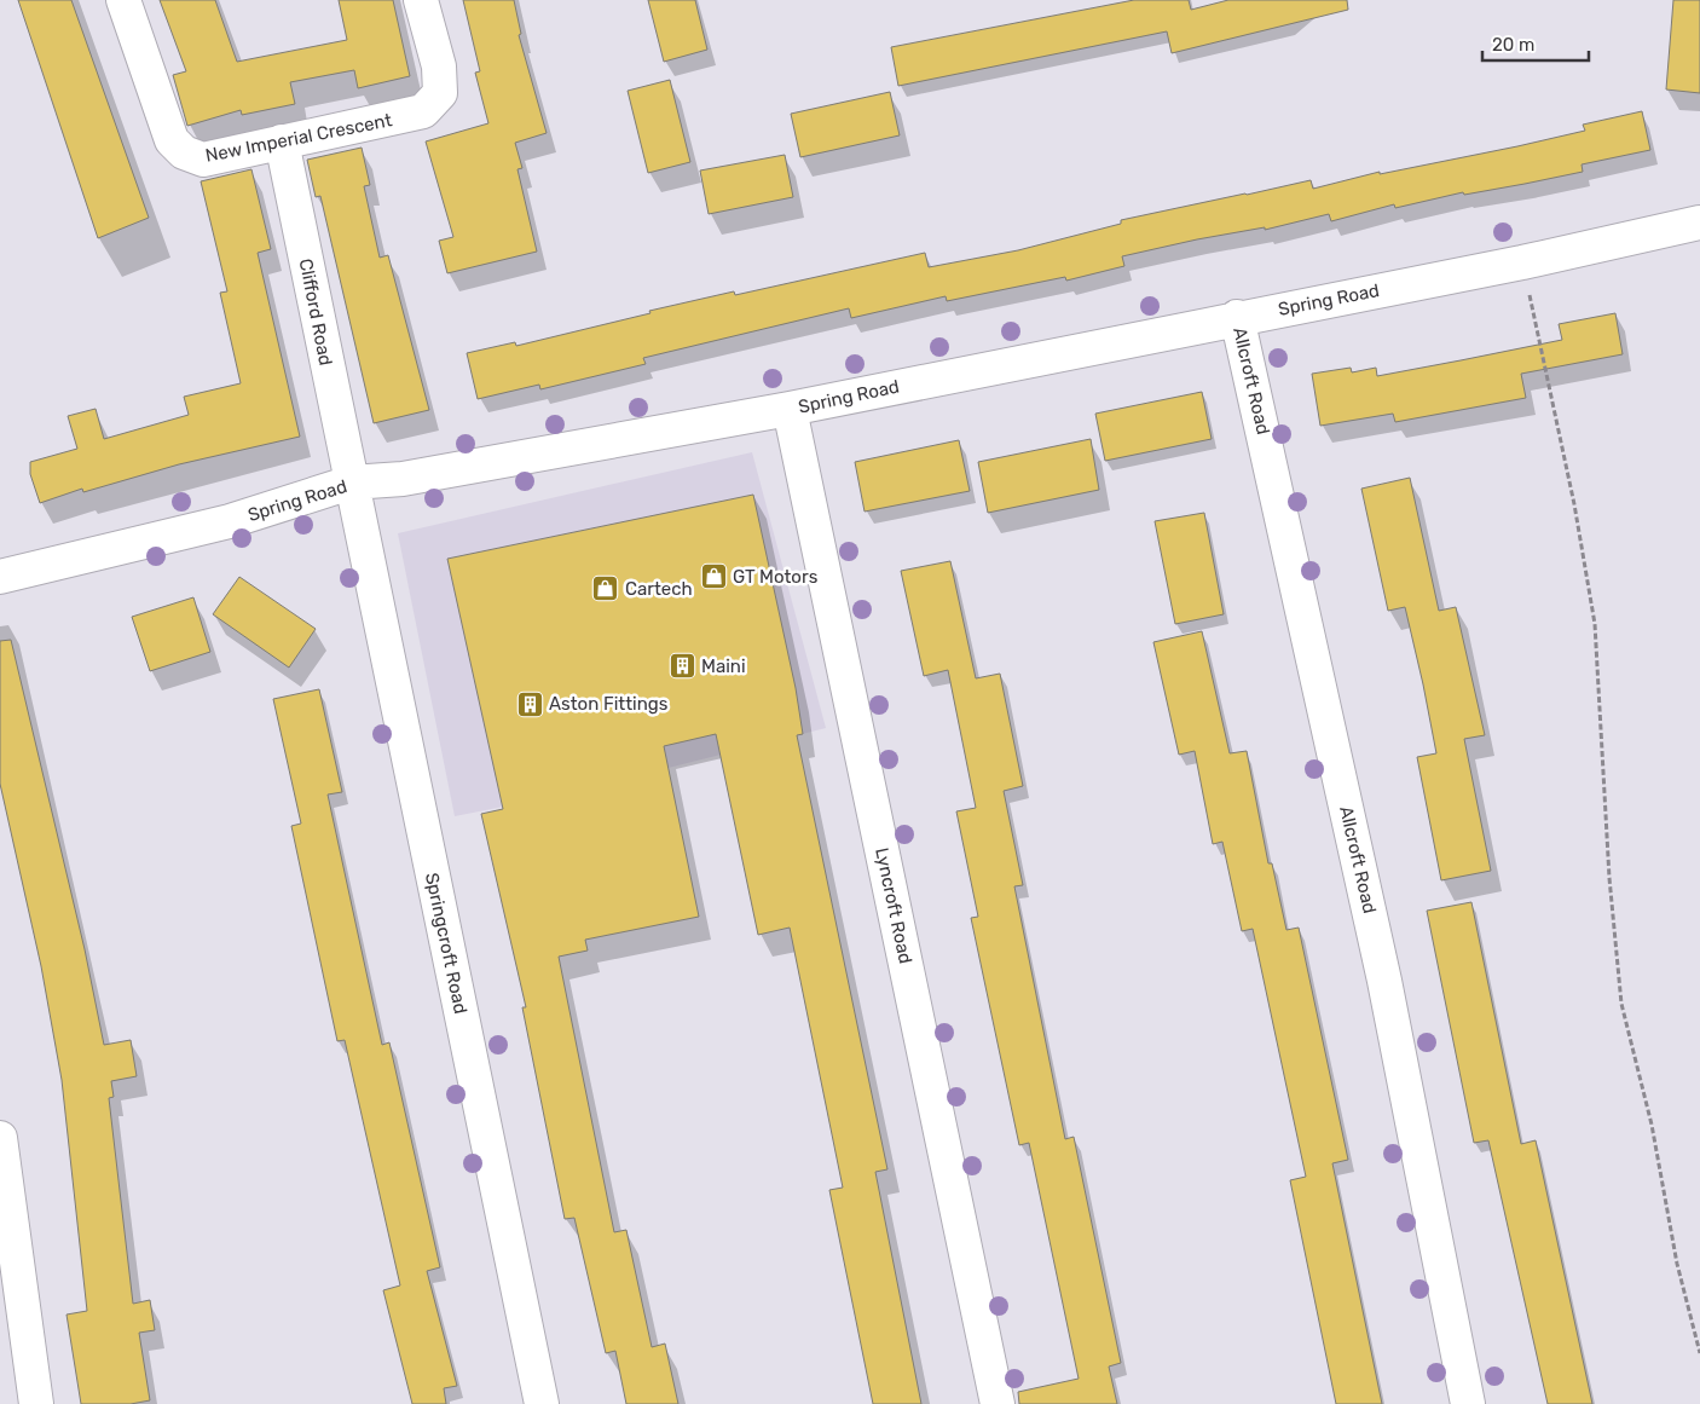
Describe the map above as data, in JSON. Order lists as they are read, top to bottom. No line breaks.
{"streets":{"street":["New Imperial Crescent","Spring Road","Clifford Road","Allcroft Road","Lyncroft Road","Springcroft Road"]},"crossings":[["New Imperial Crescent","Clifford Road"],["Spring Road","Clifford Road"],["Spring Road","Allcroft Road"],["Spring Road","Lyncroft Road"],["Spring Road","Springcroft Road"],["Clifford Road","Springcroft Road"]],"places":{"shop":["GT Motors","Cartech"],"building":["Maini","Aston Fittings"]},"scale_bar":"20 m"}
